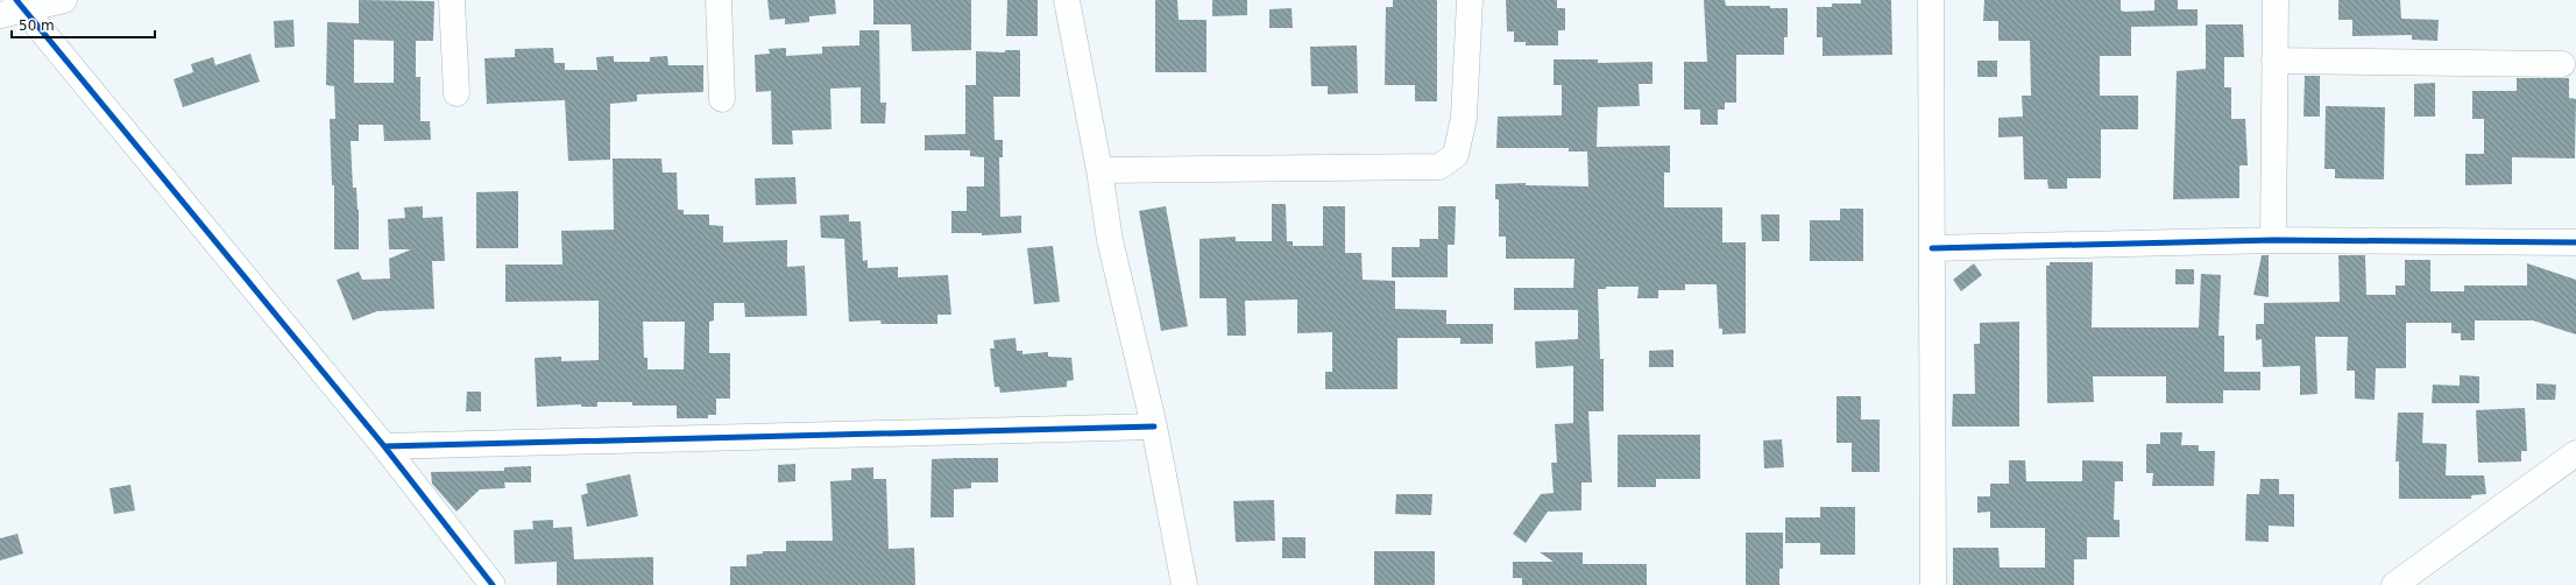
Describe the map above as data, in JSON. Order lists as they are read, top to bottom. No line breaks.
{"scale_bar":"50 m"}
